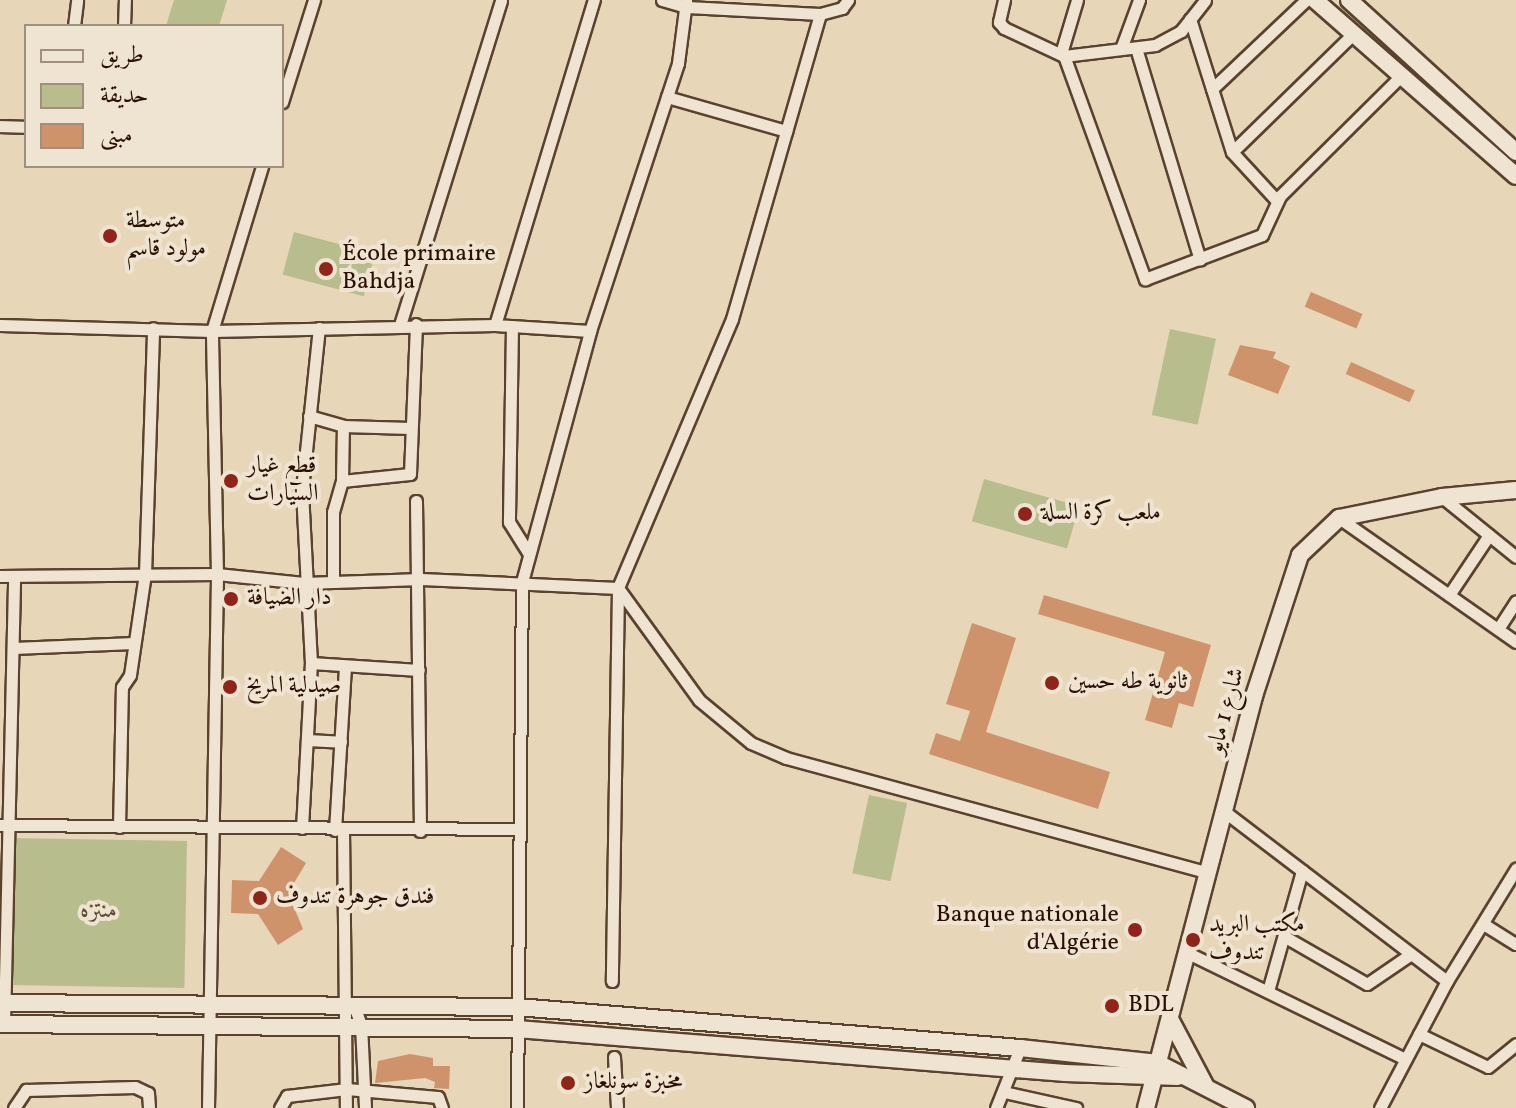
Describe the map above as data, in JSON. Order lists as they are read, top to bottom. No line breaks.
{"streets":{"street":["شارع 1 مايو"]},"parks":["منتزه"],"places":["متوسطة مولود قاسم","École primaire Bahdja","قطع غيار السيارات","ملعب كرة السلة","دار الضيافة","ثانوية طه حسين","صيدلية المريخ","فندق جوهرة تندوف","Banque nationale d'Algérie","مكتب البريد تندوف","BDL","مخبزة سونلغاز"],"legend":["طريق","حديقة","مبنى"]}
